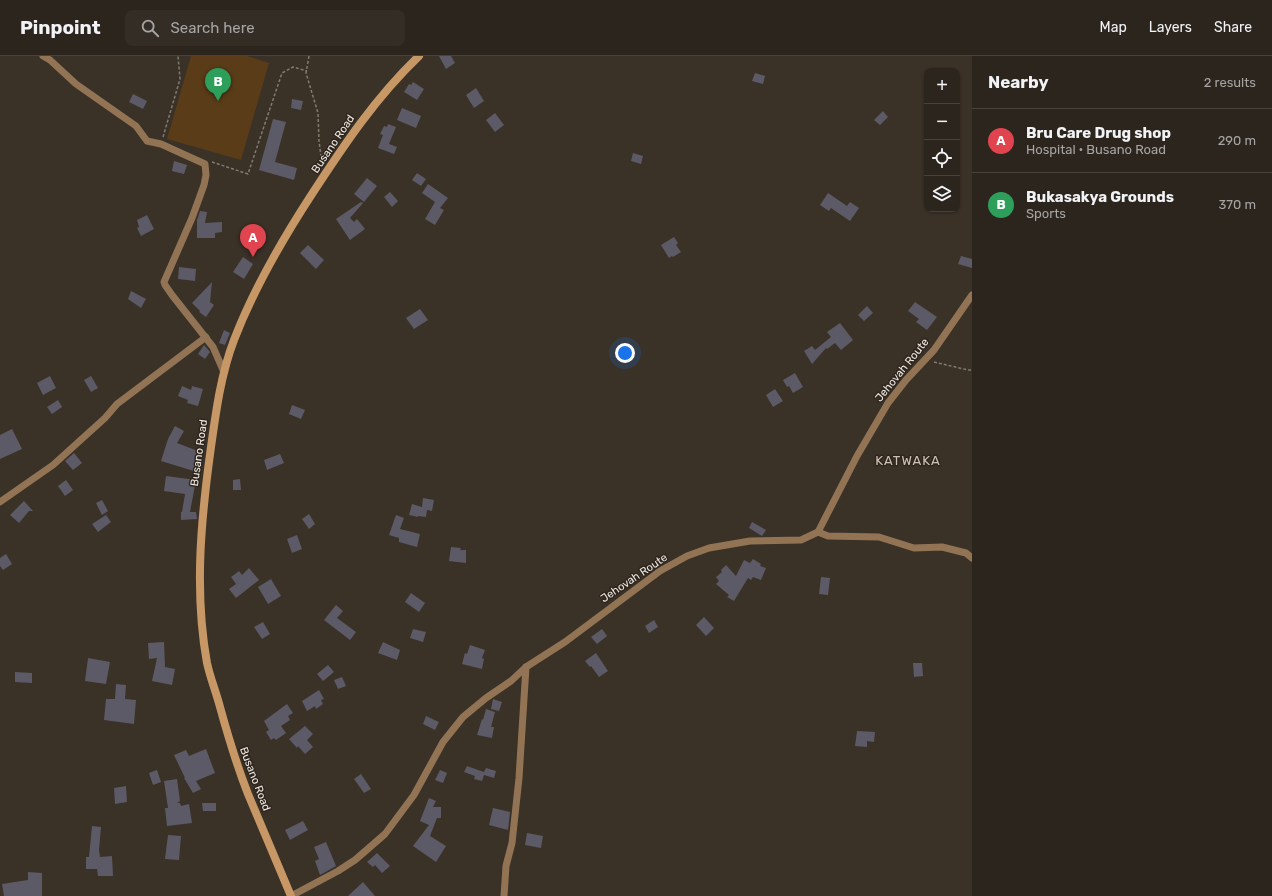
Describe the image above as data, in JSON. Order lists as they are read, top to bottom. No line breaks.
{"streets":{"street":["Busano Road","Jehovah Route"]},"crossings":[["Busano Road","Jehovah Route"]],"districts":["KATWAKA"],"page":{"header":"Pinpoint","search":"Search here","nav":["Map","Layers","Share"],"heading":["Nearby","2 results"],"map_buttons":["+","−"],"pins":["B","A"],"list":[{"mark":"A","name":"Bru Care Drug shop","note":"Hospital · Busano Road","value":"290 m"},{"mark":"B","name":"Bukasakya Grounds","note":"Sports","value":"370 m"}]}}
